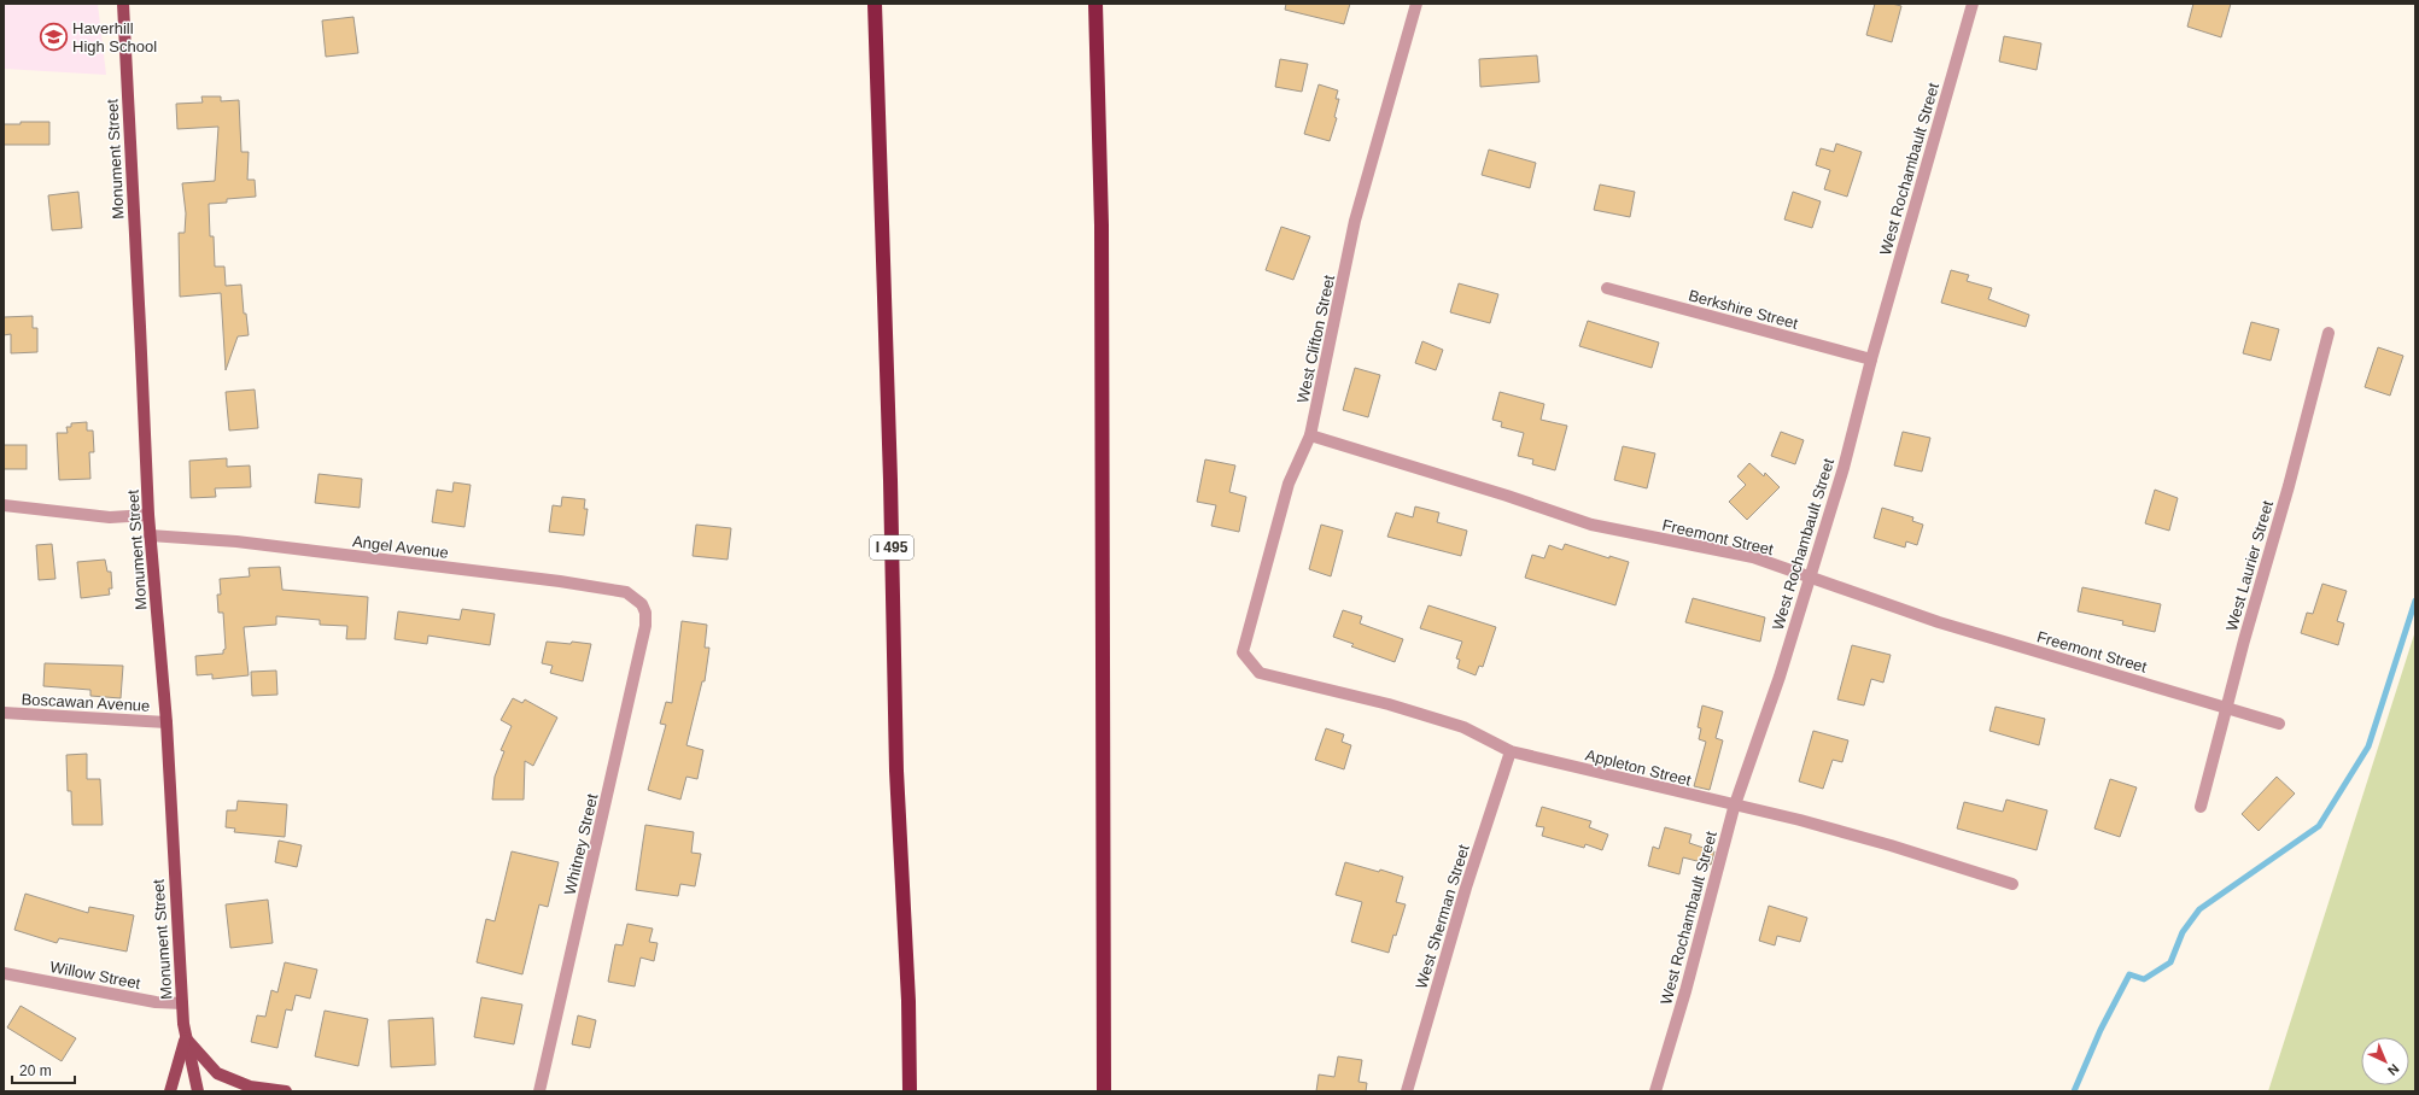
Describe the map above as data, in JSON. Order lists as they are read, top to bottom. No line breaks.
{"streets":{"highway":["I 495"],"main road":["Monument Street"],"street":["West Rochambault Street","Berkshire Street","West Clifton Street","Freemont Street","Angel Avenue","West Laurier Street","Boscawan Avenue","Appleton Street","Whitney Street","West Sherman Street","Willow Street"]},"crossings":[["Monument Street","Angel Avenue"],["Monument Street","Boscawan Avenue"],["Monument Street","Willow Street"],["West Rochambault Street","Berkshire Street"],["West Rochambault Street","Freemont Street"],["West Rochambault Street","Appleton Street"],["West Clifton Street","Freemont Street"],["West Clifton Street","Appleton Street"],["Freemont Street","West Laurier Street"],["Angel Avenue","Whitney Street"],["Appleton Street","West Sherman Street"]],"places":{"school or university":["Haverhill High School"]},"scale_bar":"20 m","north":"bottom right"}
